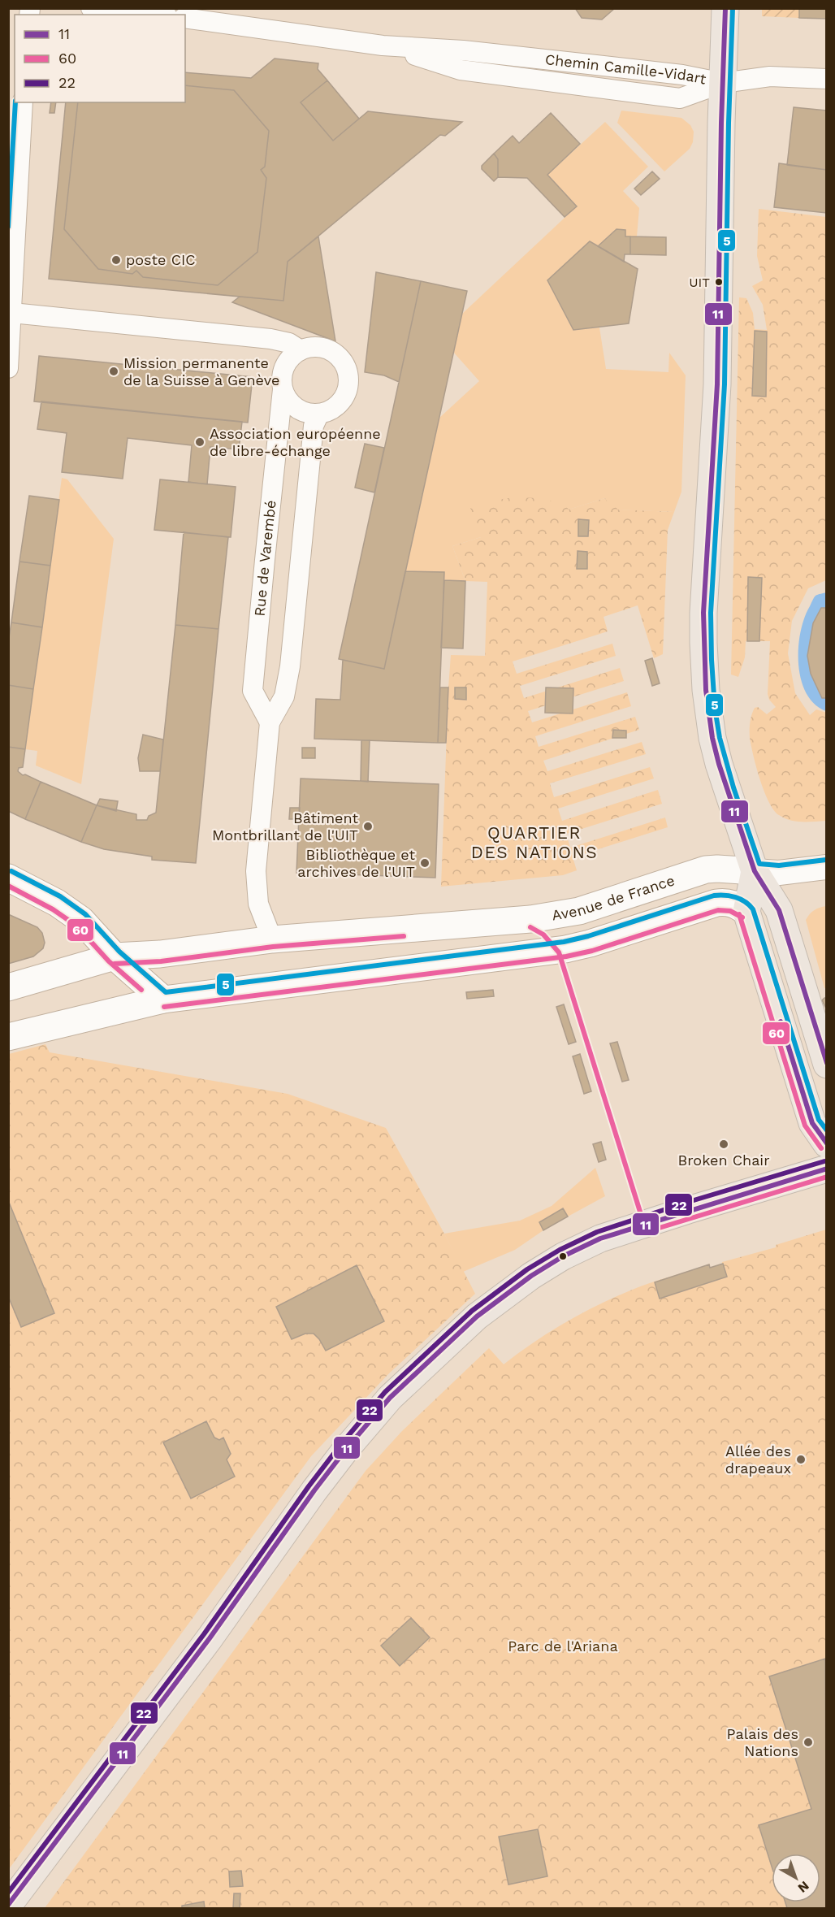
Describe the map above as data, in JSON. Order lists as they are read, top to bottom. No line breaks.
{"streets":{"main road":["Avenue de France"],"street":["Chemin Camille-Vidart","Rue de Varembé"]},"districts":["QUARTIER DES NATIONS"],"parks":["Parc de l'Ariana"],"places":["poste CIC","UIT","Mission permanente de la Suisse à Genève","Association européenne de libre-échange","Bâtiment Montbrillant de l'UIT","Bibliothèque et archives de l'UIT","Broken Chair","Allée des drapeaux","Palais des Nations"],"lines":["transit line 11","transit line 5","transit line 60","transit line 22"],"legend":["11","60","22"],"north":"bottom right"}
